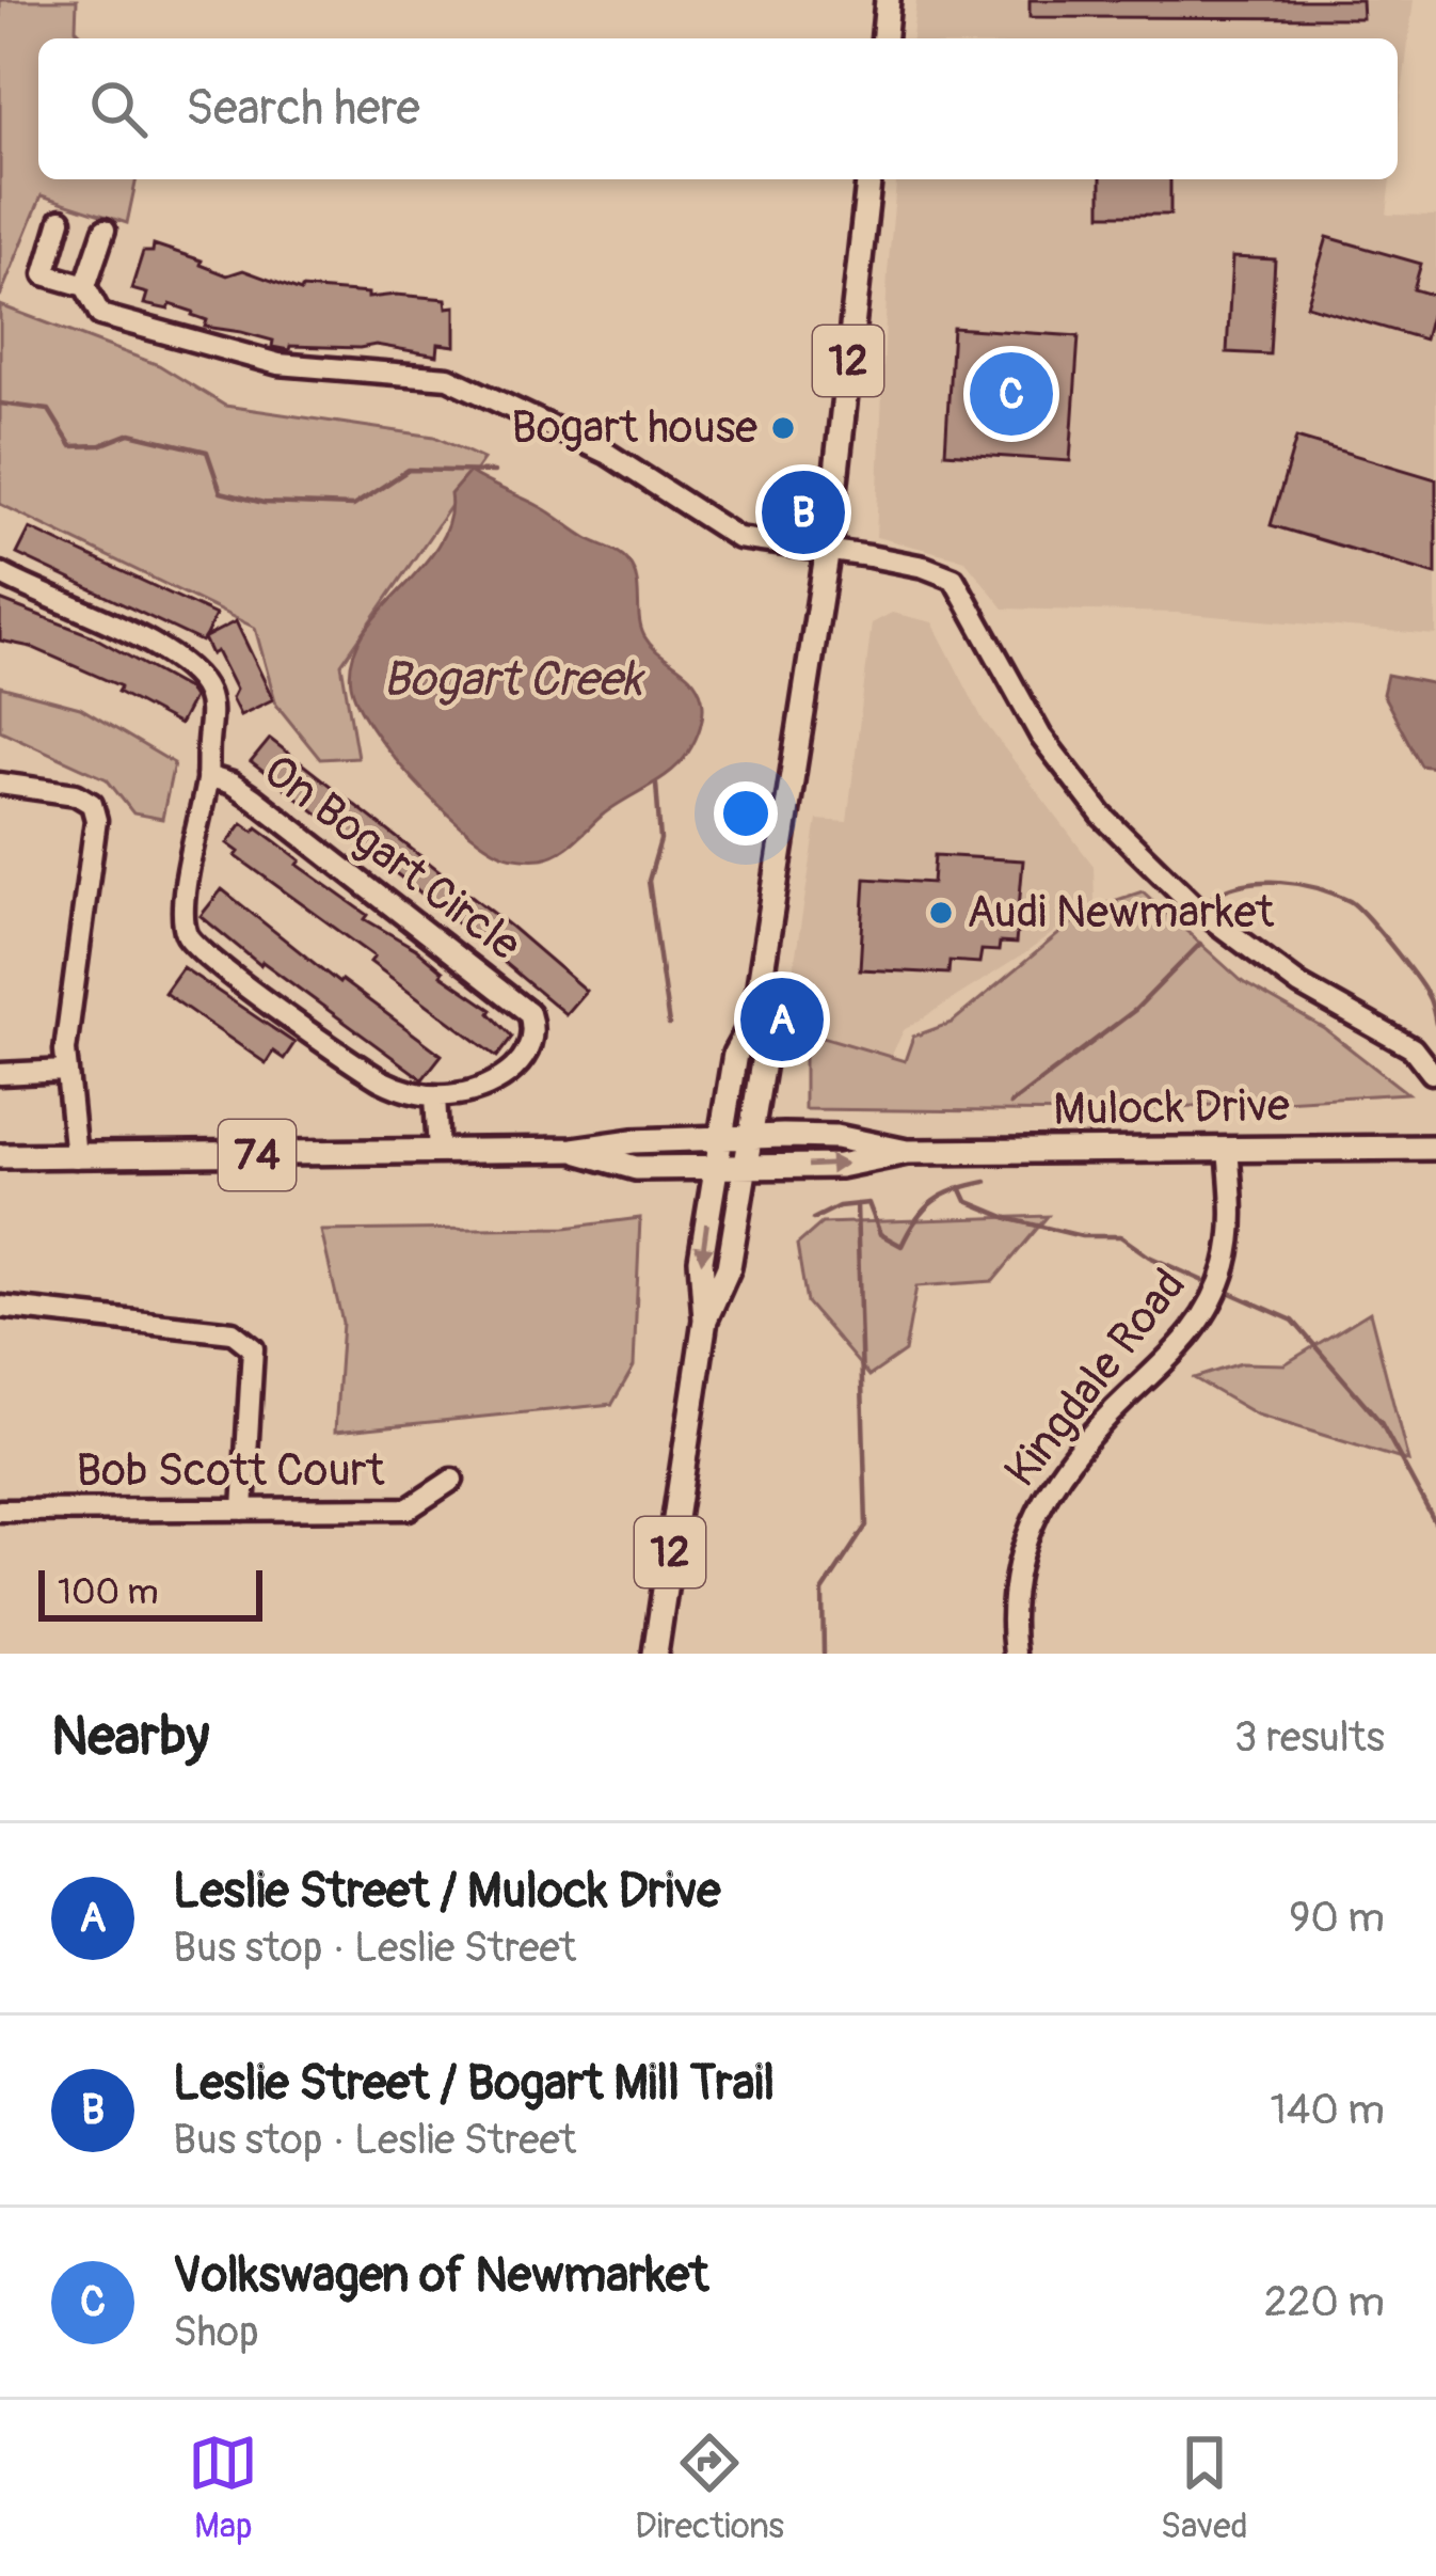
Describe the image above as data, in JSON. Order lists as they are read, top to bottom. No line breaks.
{"streets":{"main road":["12","Mulock Drive","74"],"street":["On Bogart Circle","Kingdale Road","Bob Scott Court"]},"crossings":[["12","Mulock Drive"],["Mulock Drive","Kingdale Road"]],"water":["Bogart Creek"],"places":["Bogart house","Audi Newmarket"],"scale_bar":"100 m","page":{"search":"Search here","pins":["C","B","A"],"scale":"100 m","heading":["Nearby","3 results"],"list":[{"mark":"A","name":"Leslie Street / Mulock Drive","note":"Bus stop · Leslie Street","value":"90 m"},{"mark":"B","name":"Leslie Street / Bogart Mill Trail","note":"Bus stop · Leslie Street","value":"140 m"},{"mark":"C","name":"Volkswagen of Newmarket","note":"Shop","value":"220 m"}],"nav":["Map","Directions","Saved"]}}
